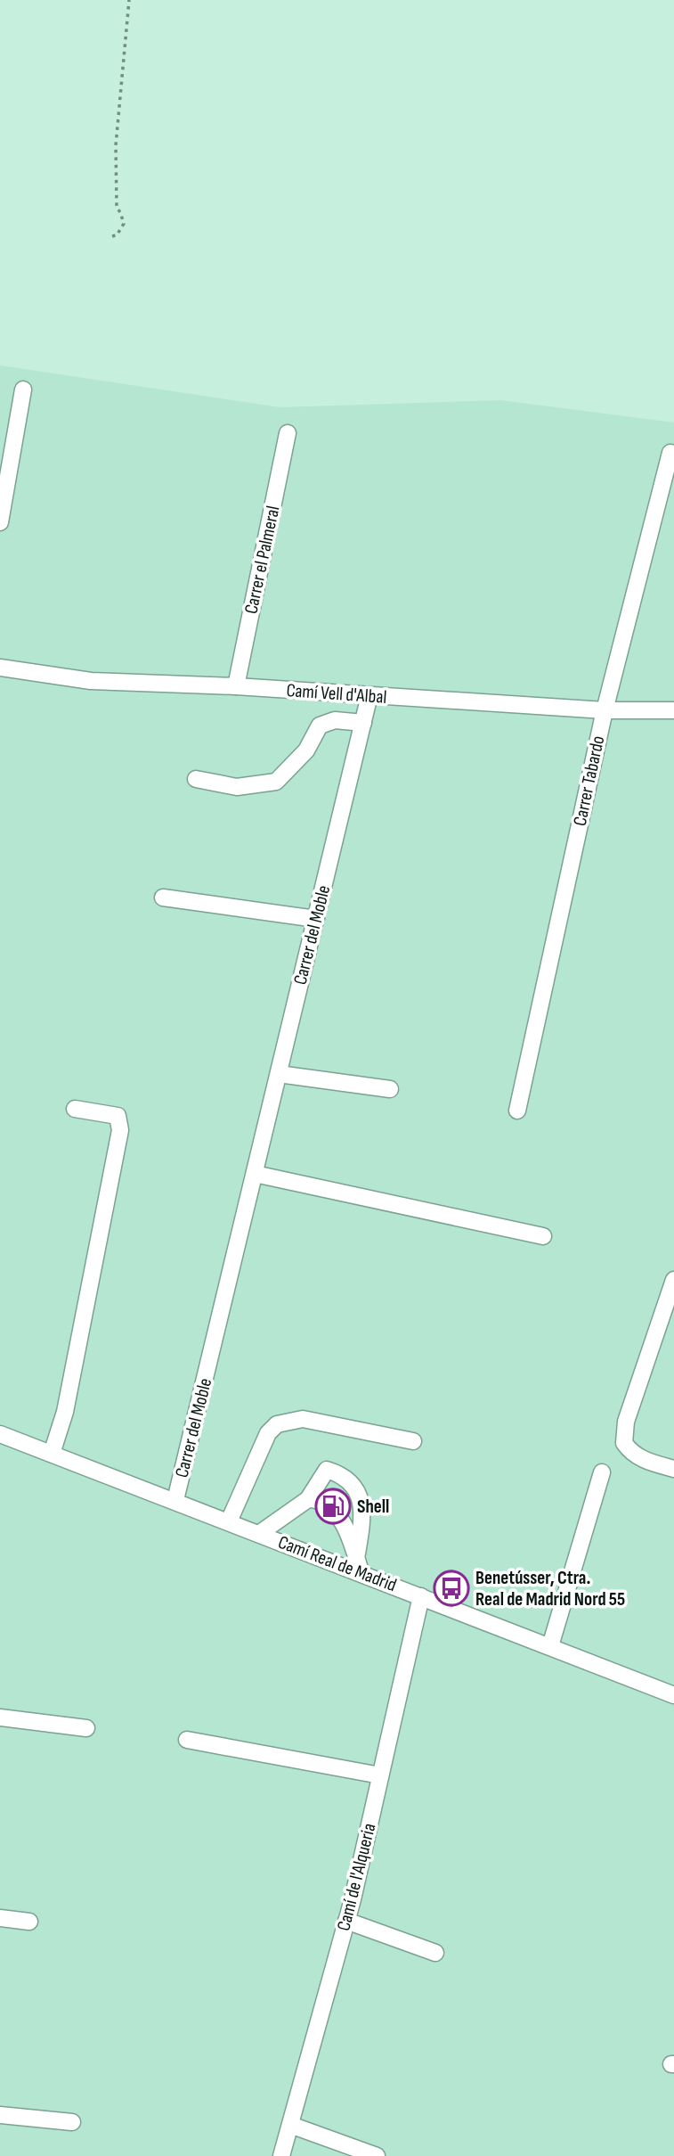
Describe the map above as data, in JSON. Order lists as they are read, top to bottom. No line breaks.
{"streets":{"street":["Carrer el Palmeral","Camí Vell d'Albal","Carrer Tabardo","Carrer del Moble","Camí Real de Madrid","Camí de l'Alqueria"]},"crossings":[["Carrer el Palmeral","Camí Vell d'Albal"],["Camí Vell d'Albal","Carrer Tabardo"],["Camí Vell d'Albal","Carrer del Moble"],["Carrer del Moble","Camí Real de Madrid"],["Camí Real de Madrid","Camí de l'Alqueria"]],"places":{"fuel station":["Shell"],"bus stop":["Benetússer, Ctra. Real de Madrid Nord 55"]}}
